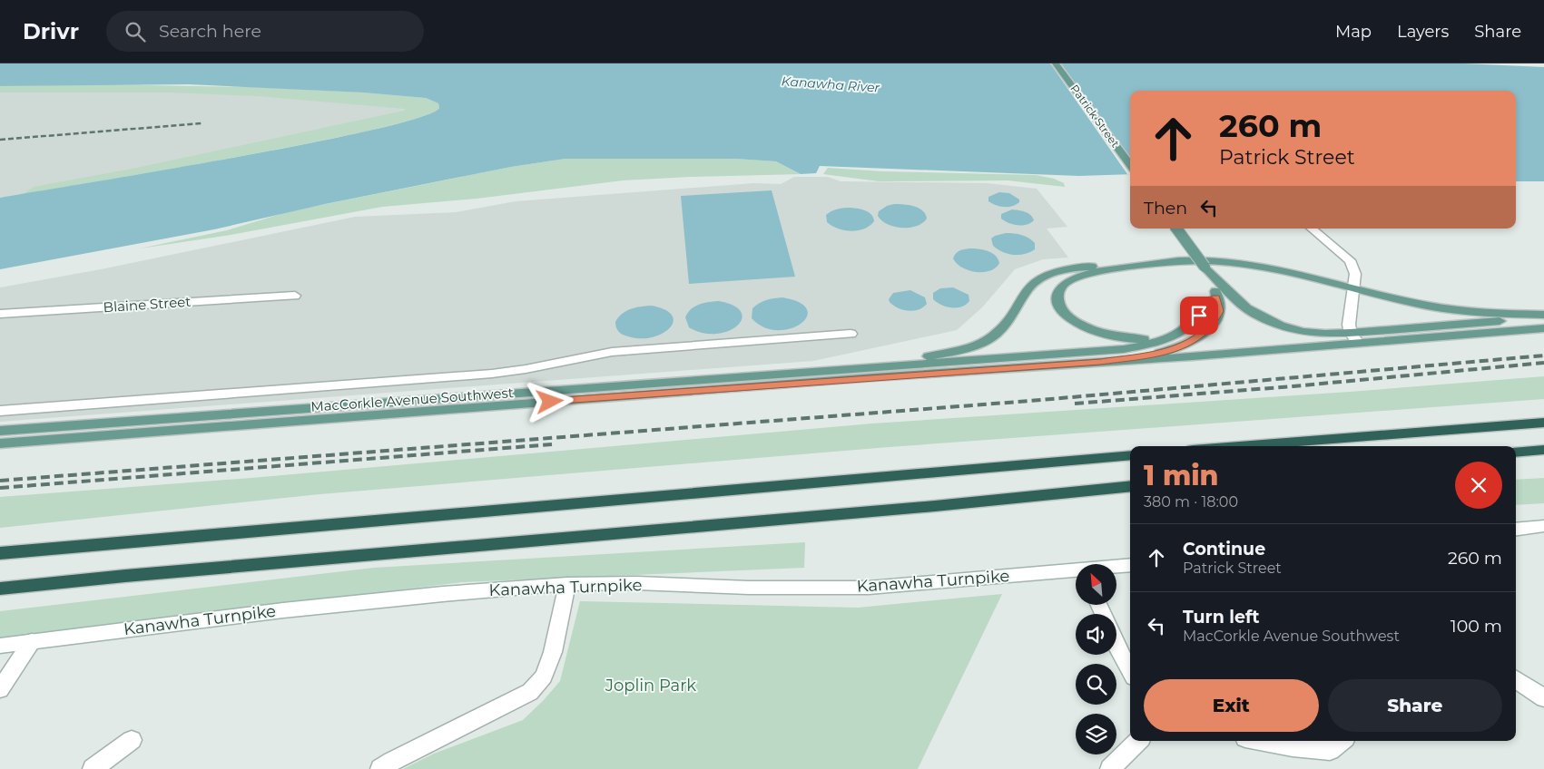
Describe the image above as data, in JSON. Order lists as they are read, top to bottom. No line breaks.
{"streets":{"main road":["Patrick Street","MacCorkle Avenue Southwest"],"street":["Blaine Street","Kanawha Turnpike"]},"water":["Kanawha River"],"parks":["Joplin Park"],"north":"top left","page":{"header":"Drivr","search":"Search here","nav":["Map","Layers","Share"],"turn":["260 m","Patrick Street"],"then":"Then","heading":["1 min","380 m · 18:00"],"list":[{"name":"Continue","note":"Patrick Street","value":"260 m"},{"name":"Turn left","note":"MacCorkle Avenue Southwest","value":"100 m"}],"buttons":["Exit","Share"]}}
